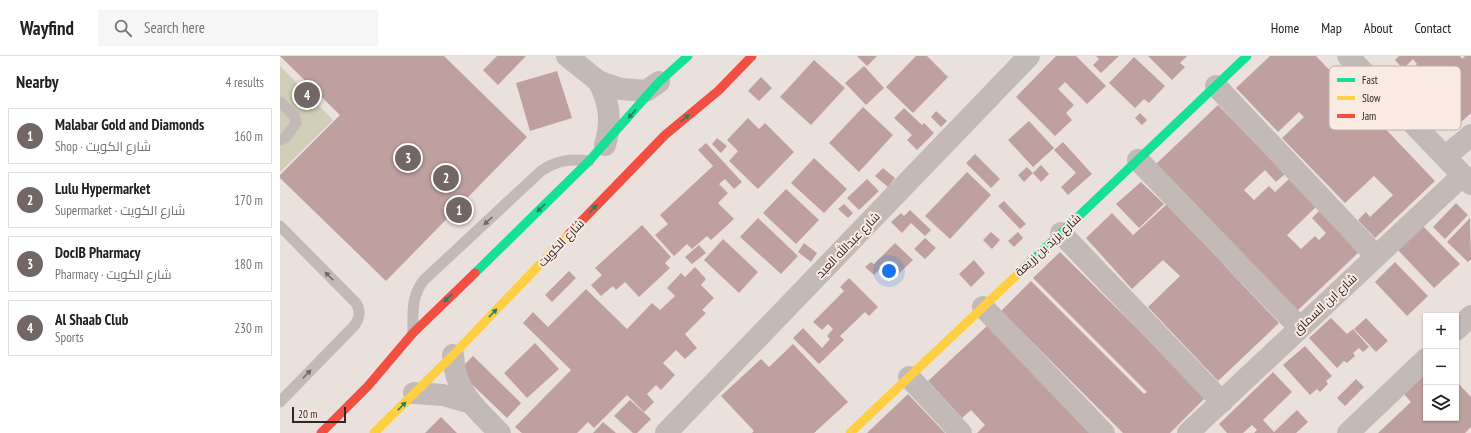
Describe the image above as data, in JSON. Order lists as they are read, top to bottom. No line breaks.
{"streets":{"main road":["شارع الكويت","شارع يزيد بن زريعة"],"street":["شارع عبدالله العبد","شارع ابن السماق"]},"legend":["Fast","Slow","Jam"],"scale_bar":"20 m","page":{"header":"Wayfind","search":"Search here","nav":["Home","Map","About","Contact"],"heading":["Nearby","4 results"],"pins":["4","3","2","1"],"list":[{"mark":"1","name":"Malabar Gold and Diamonds","note":"Shop · شارع الكويت","value":"160 m"},{"mark":"2","name":"Lulu Hypermarket","note":"Supermarket · شارع الكويت","value":"170 m"},{"mark":"3","name":"DocIB Pharmacy","note":"Pharmacy · شارع الكويت","value":"180 m"},{"mark":"4","name":"Al Shaab Club","note":"Sports","value":"230 m"}],"map_buttons":["+","−"],"scale":"20 m"}}
